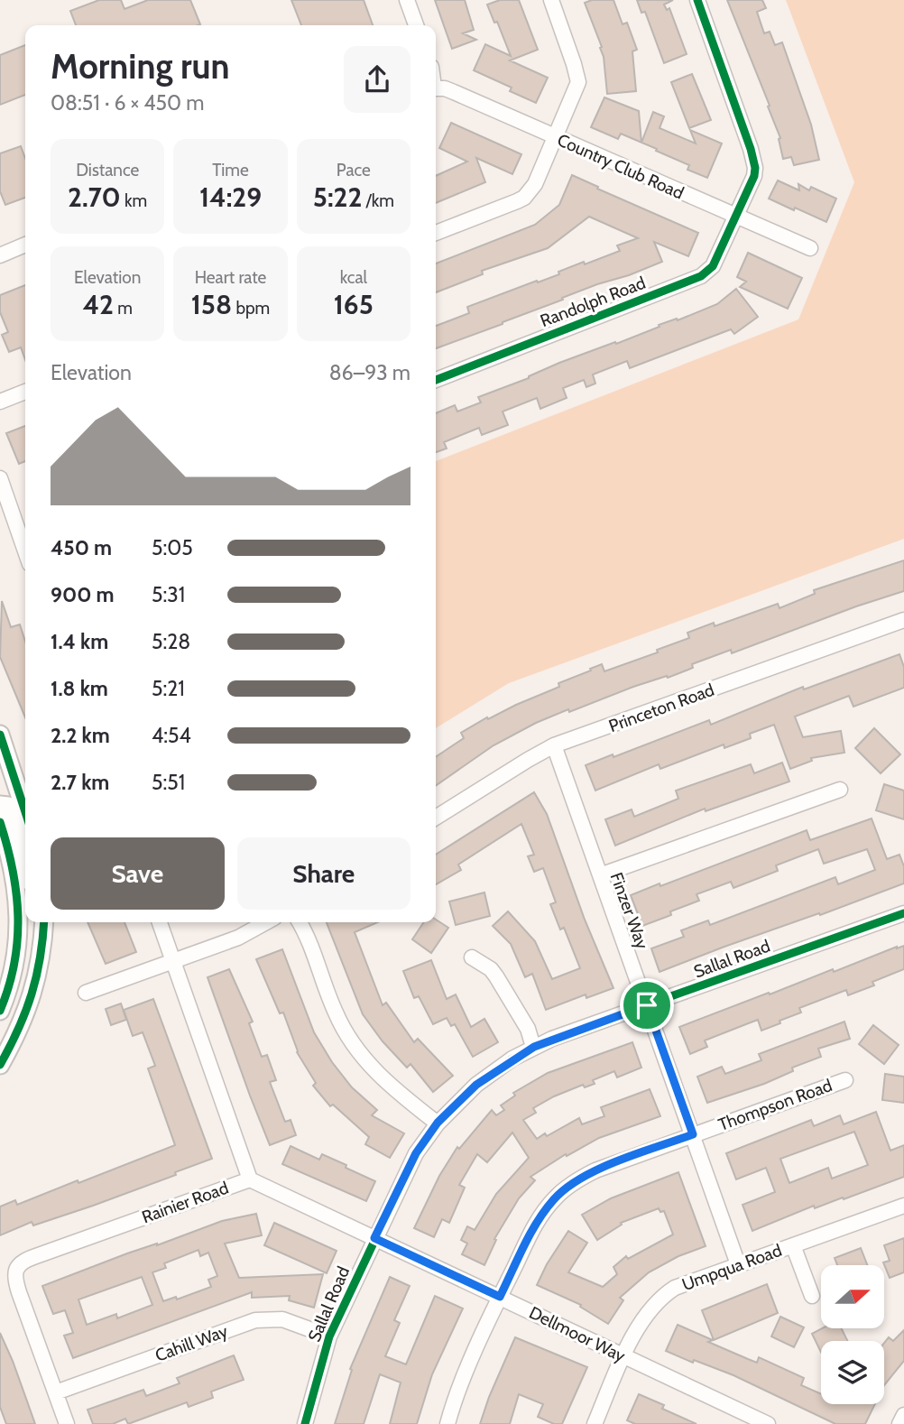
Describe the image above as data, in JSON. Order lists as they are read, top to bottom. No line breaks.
{"streets":{"street":["Country Club Road","Randolph Road","Princeton Road","Finzer Way","Sallal Road","Thompson Road","Rainier Road","Umpqua Road","Dellmoor Way","Cahill Way"]},"crossings":[["Country Club Road","Randolph Road"],["Princeton Road","Finzer Way"],["Finzer Way","Sallal Road"],["Finzer Way","Thompson Road"],["Finzer Way","Umpqua Road"],["Sallal Road","Dellmoor Way"],["Sallal Road","Cahill Way"],["Thompson Road","Dellmoor Way"],["Rainier Road","Dellmoor Way"],["Rainier Road","Cahill Way"],["Umpqua Road","Dellmoor Way"]],"north":"right","page":{"heading":["Morning run","08:51 · 6 × 450 m"],"stats":[["Distance","2.70 km"],["Time","14:29"],["Pace","5:22 /km"],["Elevation","42 m"],["Heart rate","158 bpm"],["kcal","165"]],"chart":["Elevation","86–93 m"],"list":[{"name":"450 m","note":"5:05"},{"name":"900 m","note":"5:31"},{"name":"1.4 km","note":"5:28"},{"name":"1.8 km","note":"5:21"},{"name":"2.2 km","note":"4:54"},{"name":"2.7 km","note":"5:51"}],"buttons":["Save","Share"]}}
